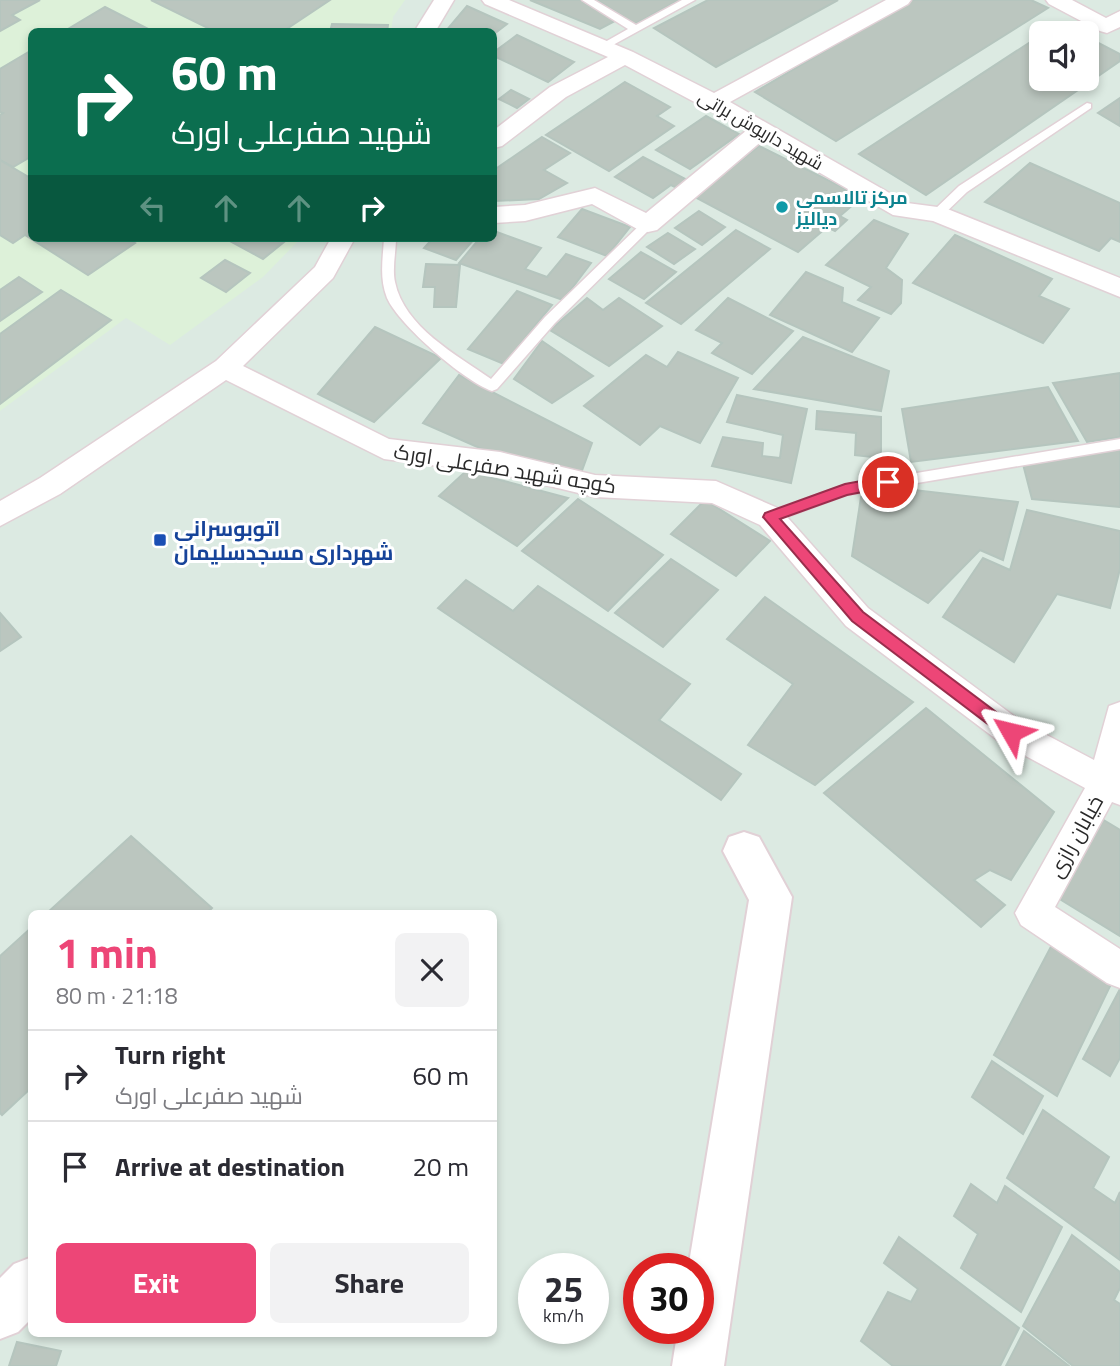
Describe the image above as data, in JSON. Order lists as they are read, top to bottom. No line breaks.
{"streets":{"street":["شهید داریوش براتی","کوچه شهید صفرعلی اورک","خیابان رازی"]},"crossings":[["کوچه شهید صفرعلی اورک","خیابان رازی"]],"places":{"other":["مرکز تالاسمی دیالیز"],"transit":["اتوبوسرانی شهرداری مسجدسلیمان"]},"page":{"turn":["60 m","شهید صفرعلی اورک"],"heading":["1 min","80 m · 21:18"],"list":[{"name":"Turn right","note":"شهید صفرعلی اورک","value":"60 m"},{"name":"Arrive at destination","value":"20 m"}],"buttons":["Exit","Share"],"speed":"25 km/h","limit":"30"}}
